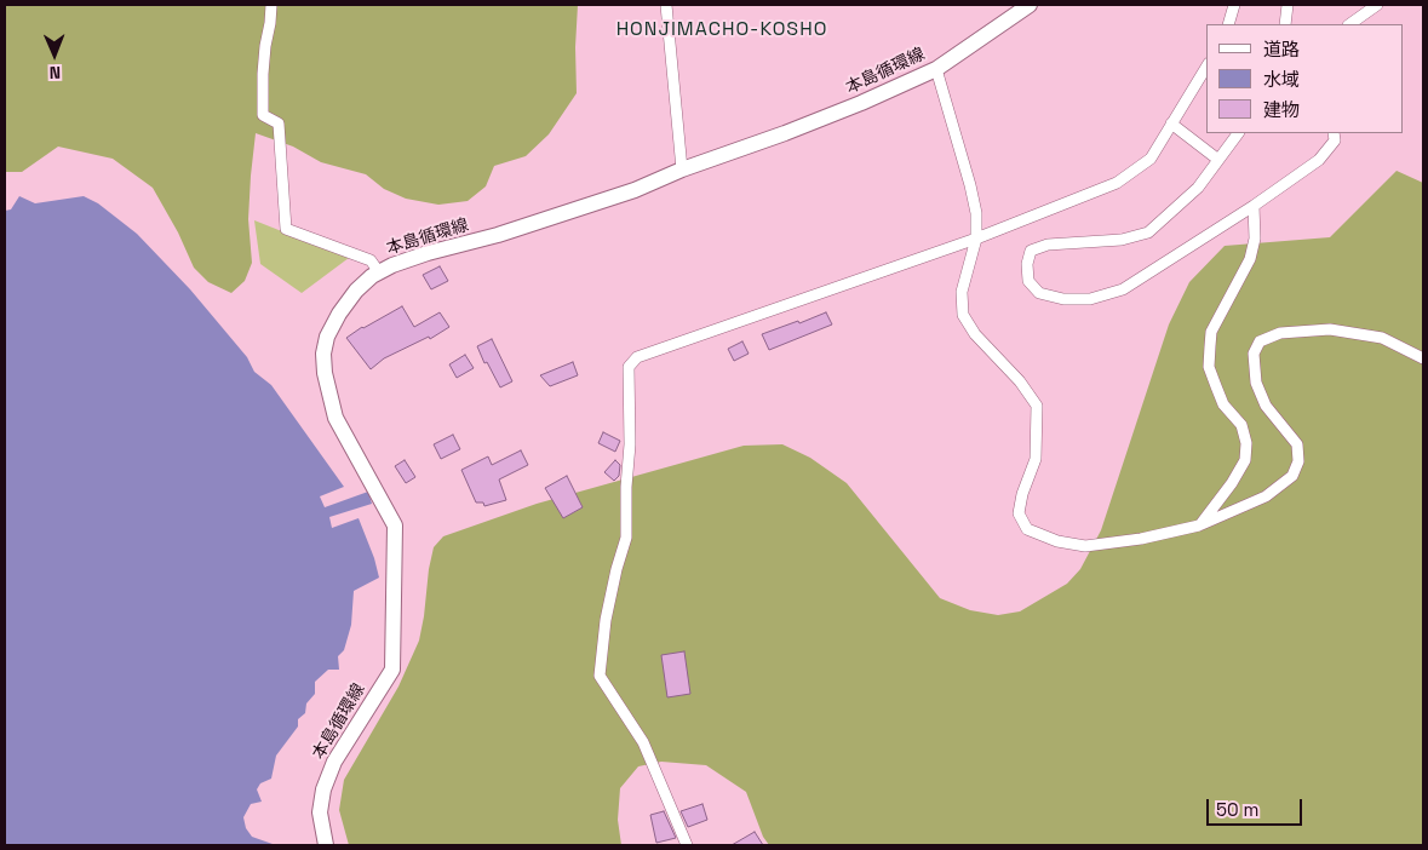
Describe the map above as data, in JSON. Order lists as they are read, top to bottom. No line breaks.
{"streets":{"main road":["本島循環線"]},"districts":["HONJIMACHO-KOSHO"],"legend":["道路","水域","建物"],"scale_bar":"50 m","north":"bottom"}
